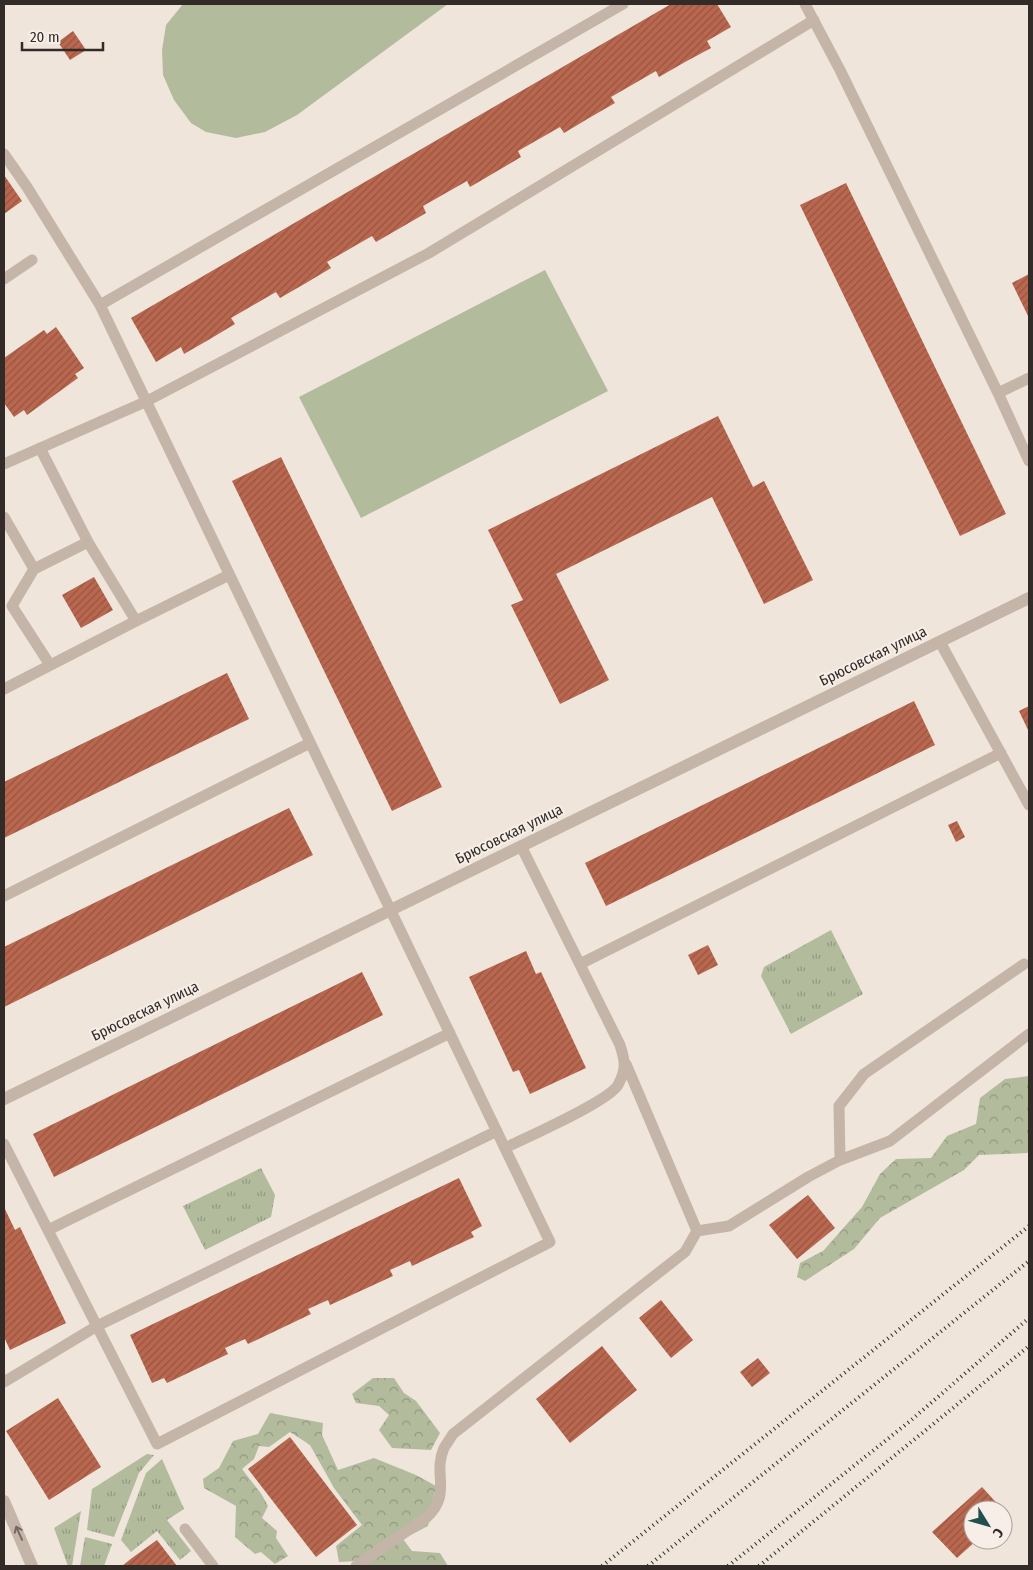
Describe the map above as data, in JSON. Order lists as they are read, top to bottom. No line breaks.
{"streets":{"street":["Брюсовская улица"]},"scale_bar":"20 m","north":"bottom right"}
